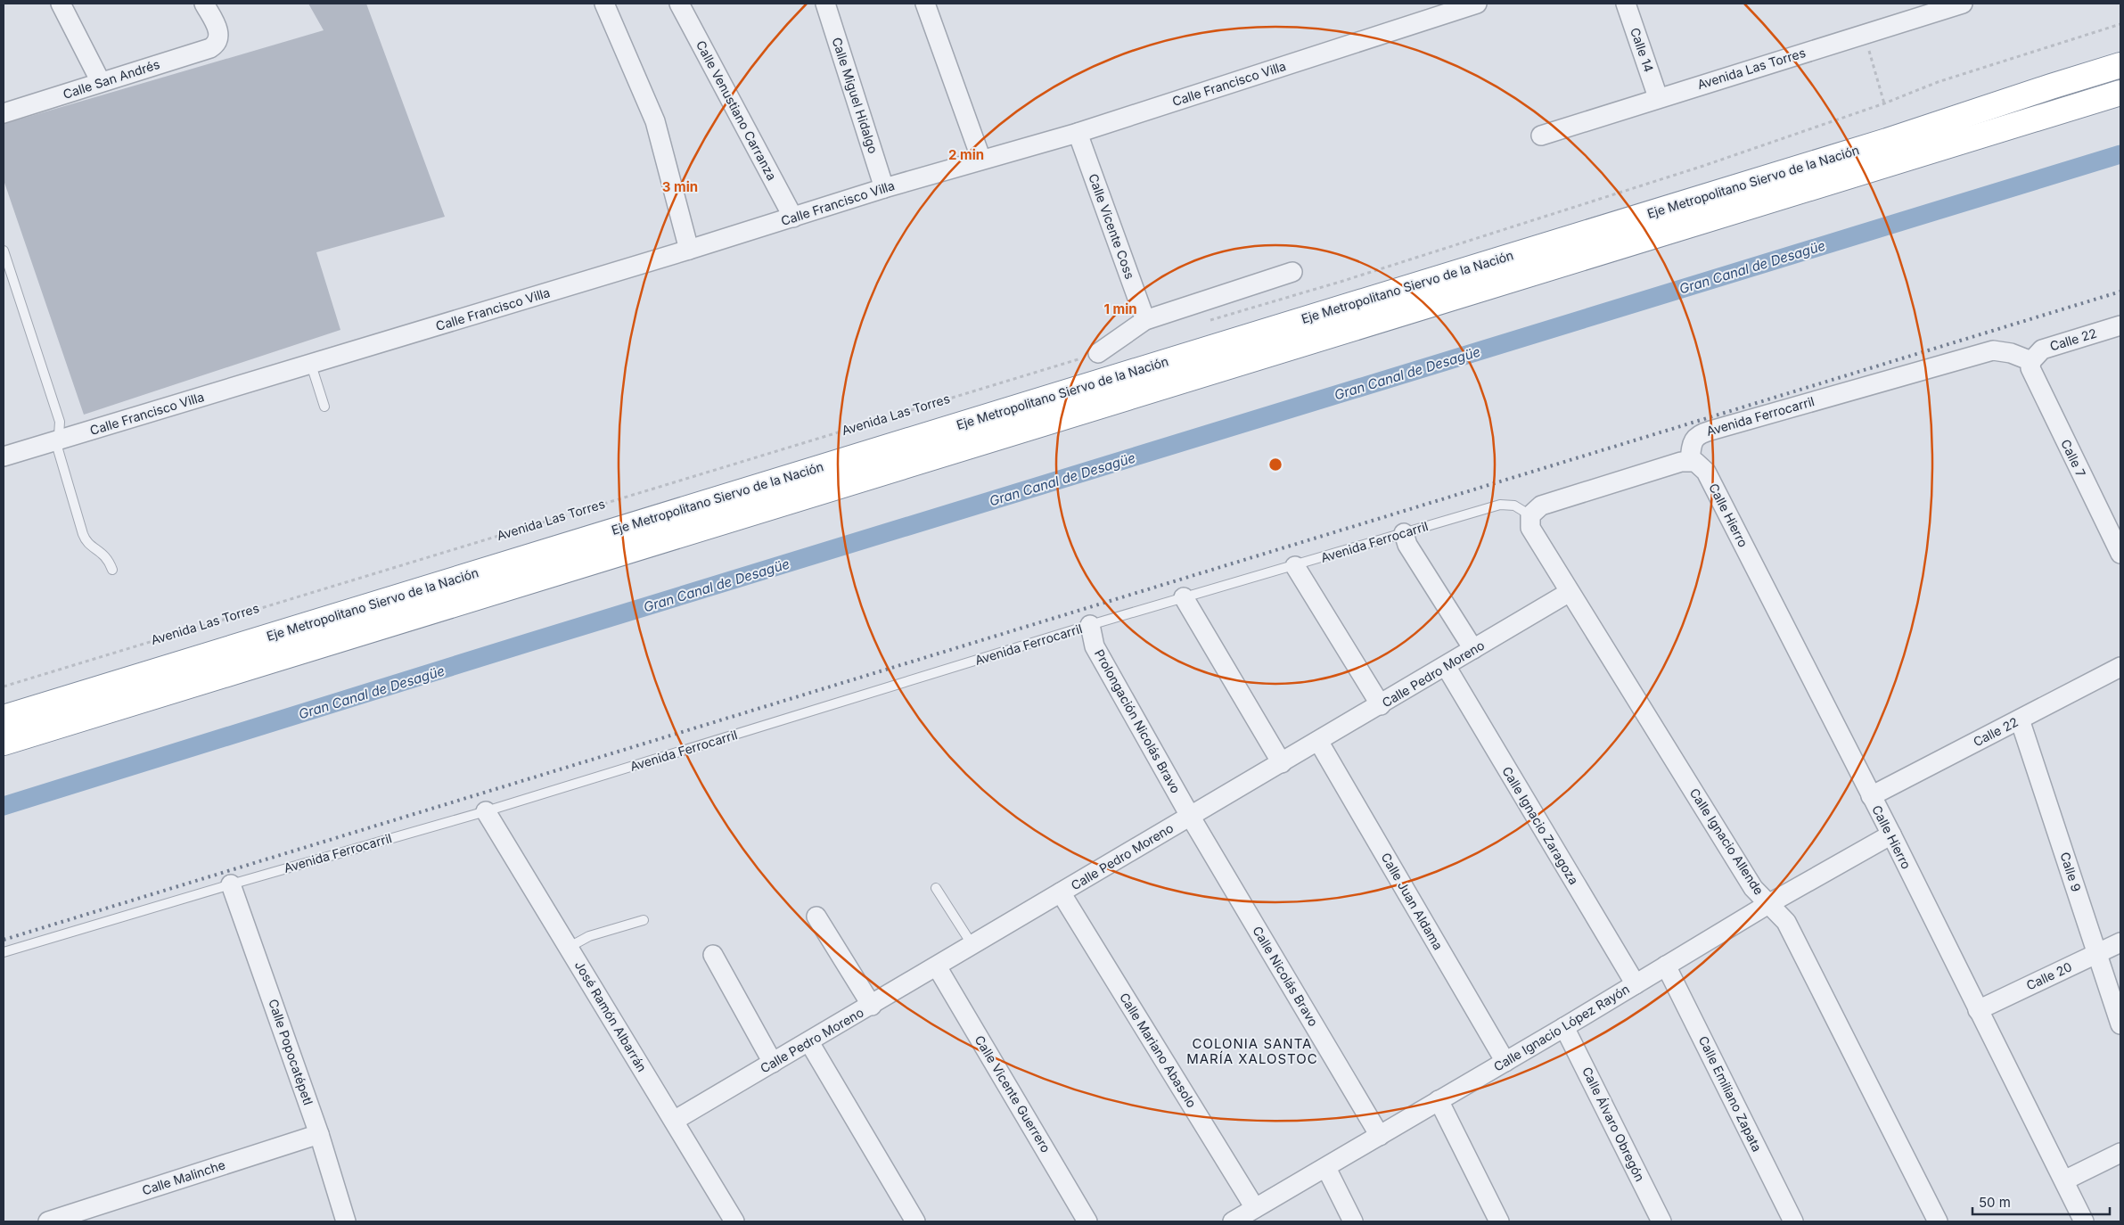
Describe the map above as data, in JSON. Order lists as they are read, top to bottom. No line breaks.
{"streets":{"highway":["Eje Metropolitano Siervo de la Nación"],"street":["Calle 14","Avenida Las Torres","Calle San Andrés","Calle Francisco Villa","Calle Miguel Hidalgo","Calle Venustiano Carranza","Calle Vicente Coss","Calle 22","Avenida Ferrocarril","Calle 7","Calle Hierro","Calle Pedro Moreno","Prolongación Nicolás Bravo","Calle Ignacio Zaragoza","Calle Ignacio Allende","Calle 9","Calle Juan Aldama","Calle Nicolás Bravo","Calle 20","José Ramón Albarrán","Calle Ignacio López Rayón","Calle Mariano Abasolo","Calle Popocatépetl","Calle Vicente Guerrero","Calle Emiliano Zapata","Calle Álvaro Obregón","Calle Malinche"]},"crossings":[["Calle 14","Avenida Las Torres"],["Calle Francisco Villa","Calle Miguel Hidalgo"],["Calle Francisco Villa","Calle Venustiano Carranza"],["Calle Francisco Villa","Calle Vicente Coss"],["Calle 22","Avenida Ferrocarril"],["Calle 22","Calle 7"],["Calle 22","Calle Hierro"],["Calle 22","Calle 9"],["Avenida Ferrocarril","Calle 7"],["Avenida Ferrocarril","Calle Hierro"],["Avenida Ferrocarril","Prolongación Nicolás Bravo"],["Avenida Ferrocarril","Calle Ignacio Allende"],["Avenida Ferrocarril","José Ramón Albarrán"],["Avenida Ferrocarril","Calle Popocatépetl"],["Calle Hierro","Calle 20"],["Calle Hierro","Calle Ignacio López Rayón"],["Calle Pedro Moreno","Prolongación Nicolás Bravo"],["Calle Pedro Moreno","Calle Ignacio Zaragoza"],["Calle Pedro Moreno","Calle Ignacio Allende"],["Calle Pedro Moreno","Calle Juan Aldama"],["Calle Pedro Moreno","Calle Nicolás Bravo"],["Calle Pedro Moreno","José Ramón Albarrán"],["Calle Pedro Moreno","Calle Mariano Abasolo"],["Calle Pedro Moreno","Calle Vicente Guerrero"],["Prolongación Nicolás Bravo","Calle Nicolás Bravo"],["Calle Ignacio Zaragoza","Calle Ignacio López Rayón"],["Calle Ignacio Allende","Calle Ignacio López Rayón"],["Calle 9","Calle 20"],["Calle Juan Aldama","Calle Ignacio López Rayón"],["Calle Nicolás Bravo","Calle Ignacio López Rayón"],["Calle Ignacio López Rayón","Calle Mariano Abasolo"],["Calle Ignacio López Rayón","Calle Emiliano Zapata"],["Calle Ignacio López Rayón","Calle Álvaro Obregón"],["Calle Popocatépetl","Calle Malinche"]],"districts":["COLONIA SANTA MARÍA XALOSTOC"],"water":["Gran Canal de Desagüe"],"scale_bar":"50 m","rings":["2 min","3 min","1 min"]}
